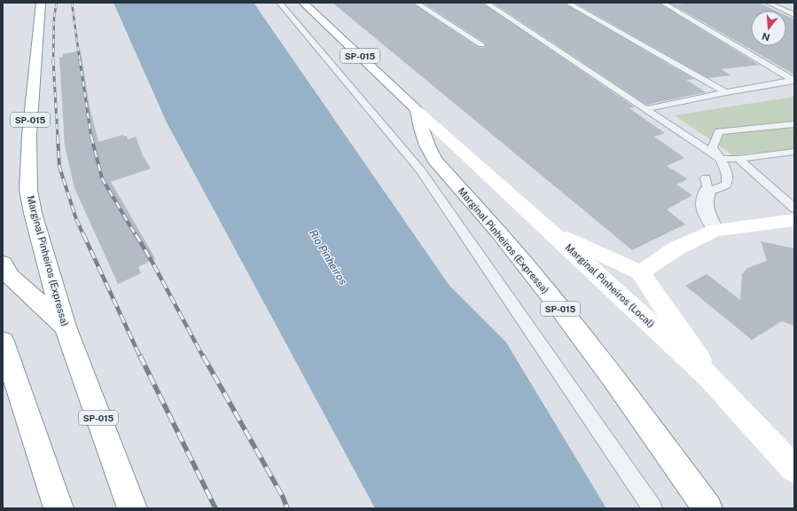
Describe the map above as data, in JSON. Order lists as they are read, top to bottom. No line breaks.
{"streets":{"main road":["SP-015","Marginal Pinheiros (Expressa)","Marginal Pinheiros (Local)"]},"crossings":[["Marginal Pinheiros (Expressa)","Marginal Pinheiros (Local)"]],"water":["Rio Pinheiros"],"north":"bottom"}
